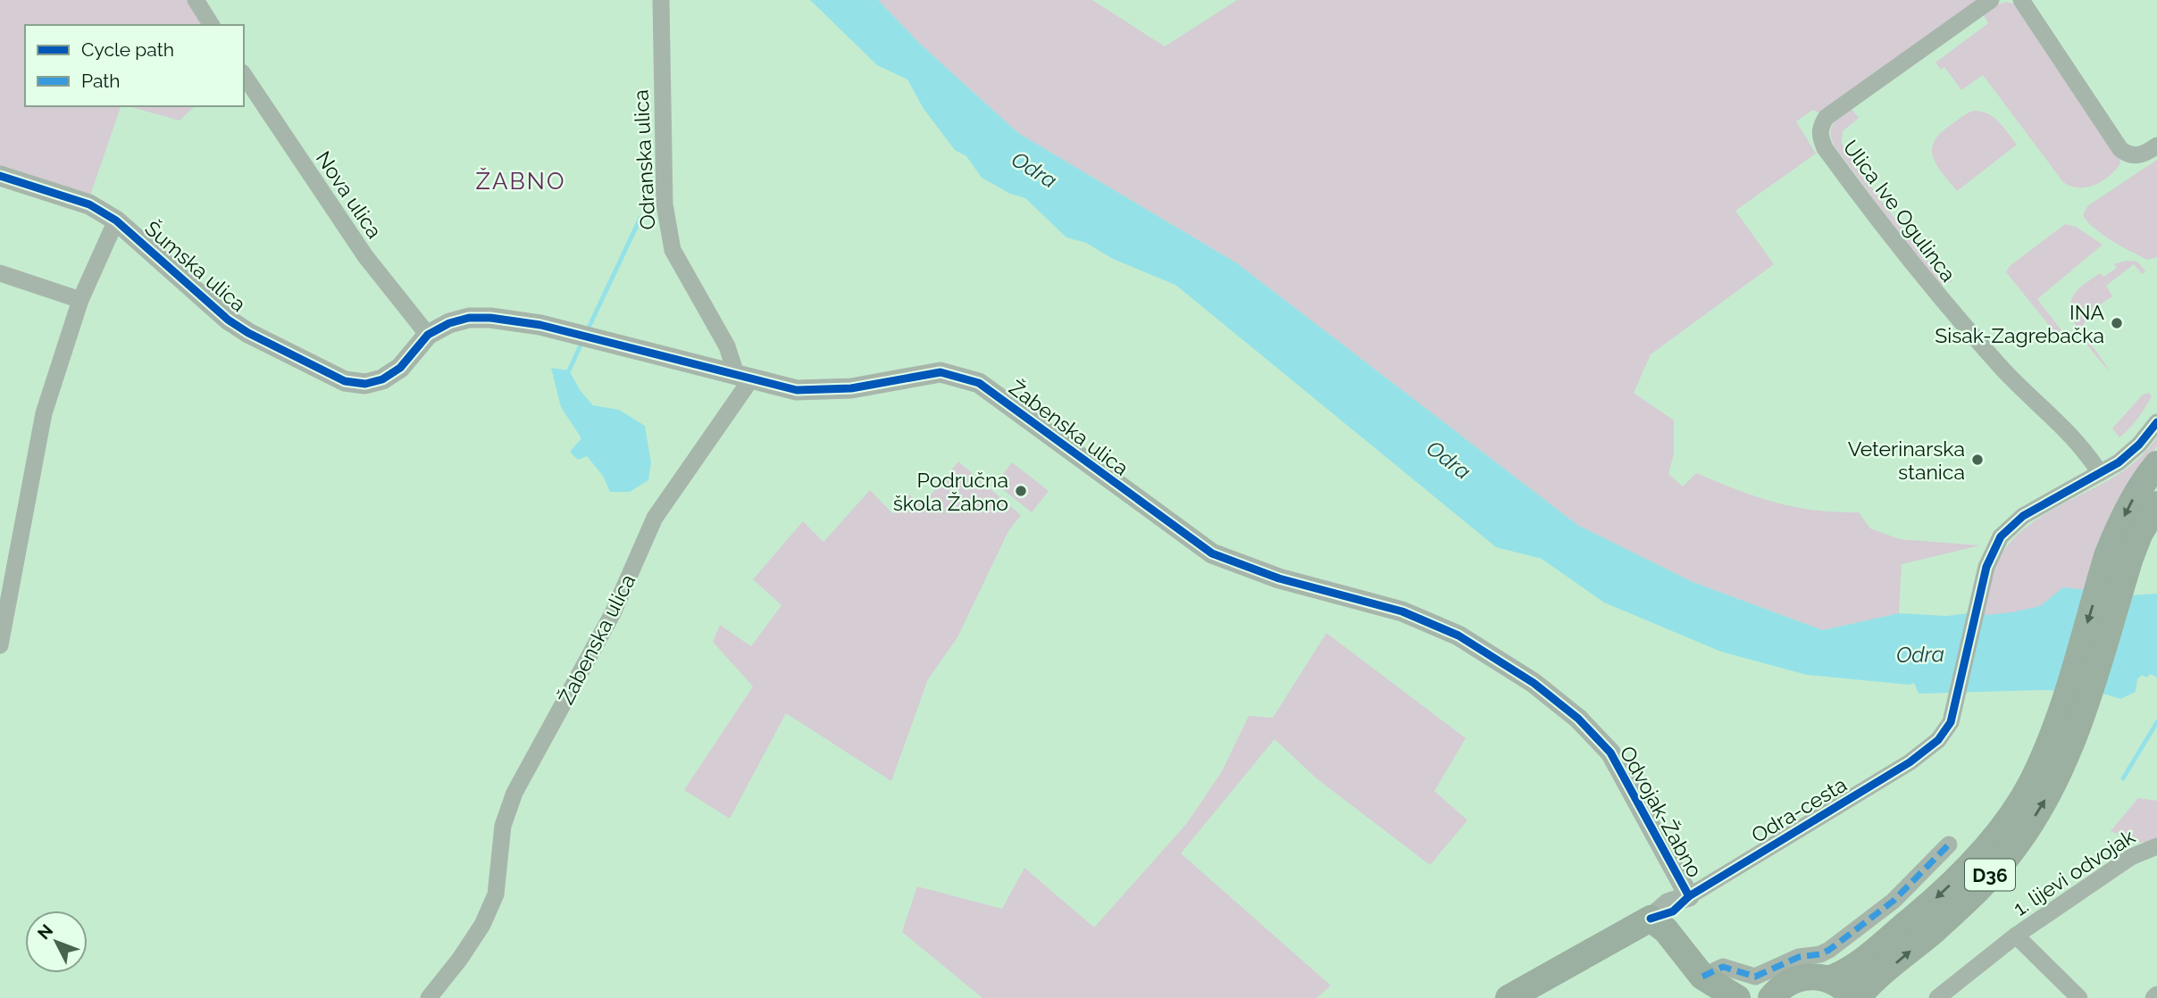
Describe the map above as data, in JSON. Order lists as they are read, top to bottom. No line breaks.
{"streets":{"main road":["Odra-cesta","D36"],"street":["Odranska ulica","Nova ulica","Ulica Ive Ogulinca","Šumska ulica","Žabenska ulica","Odvojak-Žabno","1. lijevi odvojak"]},"crossings":[["Odranska ulica","Šumska ulica"],["Odranska ulica","Žabenska ulica"],["Nova ulica","Šumska ulica"],["Ulica Ive Ogulinca","Odra-cesta"],["Šumska ulica","Žabenska ulica"],["Žabenska ulica","Odvojak-Žabno"],["Odra-cesta","Odvojak-Žabno"],["Odra-cesta","D36"]],"districts":["ŽABNO"],"water":["Odra"],"places":["INA Sisak-Zagrebačka","Veterinarska stanica","Područna škola Žabno"],"legend":["Cycle path","Path"],"north":"top left"}
